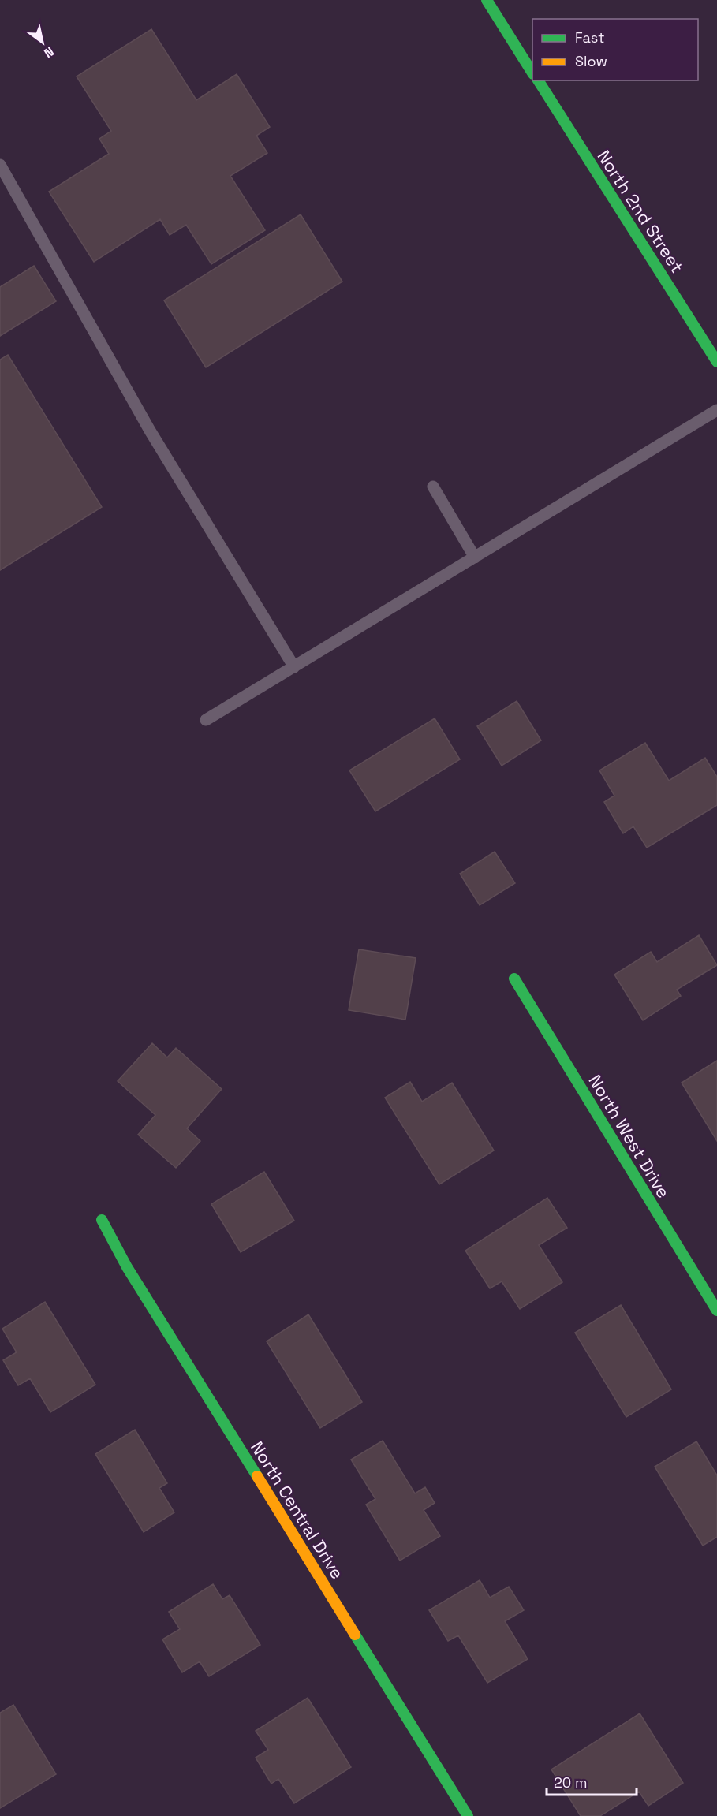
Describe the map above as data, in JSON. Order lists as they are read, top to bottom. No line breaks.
{"streets":{"street":["North 2nd Street","North West Drive","North Central Drive"]},"legend":["Fast","Slow"],"scale_bar":"20 m","north":"bottom right"}
